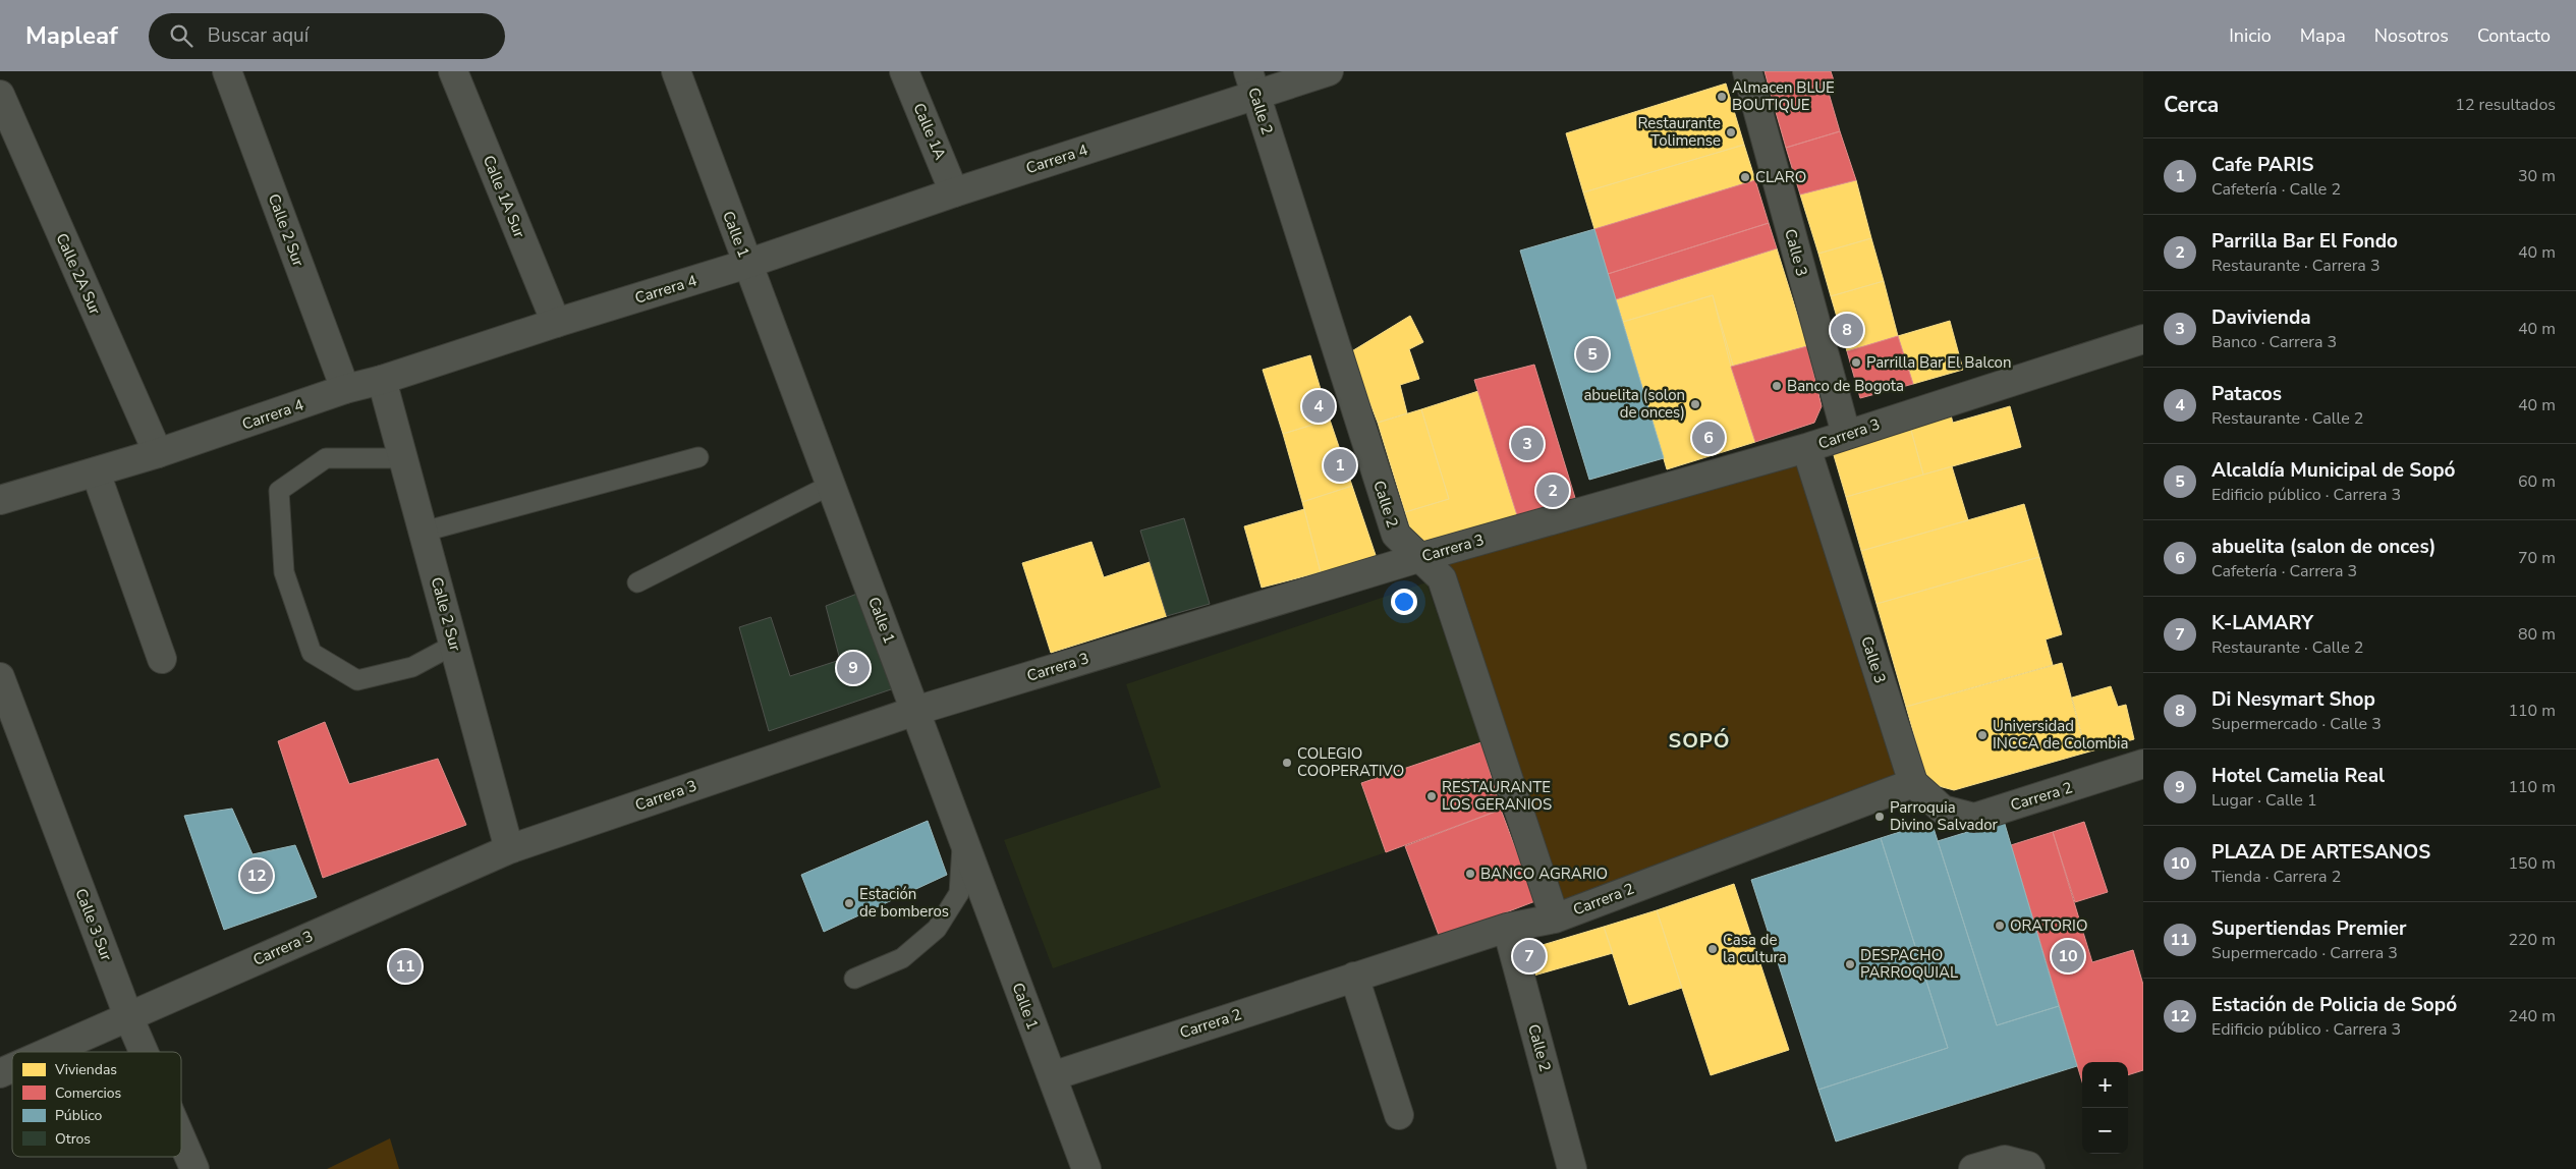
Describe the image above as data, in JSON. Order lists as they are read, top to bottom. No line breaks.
{"streets":{"street":["Calle 2","Calle 1A","Carrera 4","Calle 1A Sur","Calle 2 Sur","Calle 1","Calle 3","Calle 2A Sur","Carrera 3","Carrera 2","Calle 3 Sur"]},"crossings":[["Calle 2","Carrera 4"],["Calle 2","Carrera 3"],["Calle 2","Carrera 2"],["Calle 1A","Carrera 4"],["Carrera 4","Calle 1A Sur"],["Carrera 4","Calle 2 Sur"],["Carrera 4","Calle 1"],["Carrera 4","Calle 2A Sur"],["Calle 2 Sur","Carrera 3"],["Calle 1","Carrera 3"],["Calle 1","Carrera 2"],["Calle 3","Carrera 3"],["Calle 3","Carrera 2"],["Carrera 3","Calle 3 Sur"]],"districts":["SOPÓ"],"places":["Almacen BLUE BOUTIQUE","Restaurante Tolimense","CLARO","Parrilla Bar El Balcon","Banco de Bogota","abuelita (solon de onces)","Universidad INCCA de Colombia","COLEGIO COOPERATIVO","RESTAURANTE LOS GERANIOS","Parroquia Divino Salvador","BANCO AGRARIO","Estación de bomberos","ORATORIO","Casa de la cultura","DESPACHO PARROQUIAL"],"legend":["Viviendas","Comercios","Público","Otros"],"page":{"header":"Mapleaf","search":"Buscar aquí","nav":["Inicio","Mapa","Nosotros","Contacto"],"heading":["Cerca","12 resultados"],"list":[{"mark":"1","name":"Cafe PARIS","note":"Cafetería · Calle 2","value":"30 m"},{"mark":"2","name":"Parrilla Bar El Fondo","note":"Restaurante · Carrera 3","value":"40 m"},{"mark":"3","name":"Davivienda","note":"Banco · Carrera 3","value":"40 m"},{"mark":"4","name":"Patacos","note":"Restaurante · Calle 2","value":"40 m"},{"mark":"5","name":"Alcaldía Municipal de Sopó","note":"Edificio público · Carrera 3","value":"60 m"},{"mark":"6","name":"abuelita (salon de onces)","note":"Cafetería · Carrera 3","value":"70 m"},{"mark":"7","name":"K-LAMARY","note":"Restaurante · Calle 2","value":"80 m"},{"mark":"8","name":"Di Nesymart Shop","note":"Supermercado · Calle 3","value":"110 m"},{"mark":"9","name":"Hotel Camelia Real","note":"Lugar · Calle 1","value":"110 m"},{"mark":"10","name":"PLAZA DE ARTESANOS","note":"Tienda · Carrera 2","value":"150 m"},{"mark":"11","name":"Supertiendas Premier","note":"Supermercado · Carrera 3","value":"220 m"},{"mark":"12","name":"Estación de Policia de Sopó","note":"Edificio público · Carrera 3","value":"240 m"}],"pins":["8","5","4","6","3","1","2","9","12","7","10","11"],"map_buttons":["+","−"]}}
